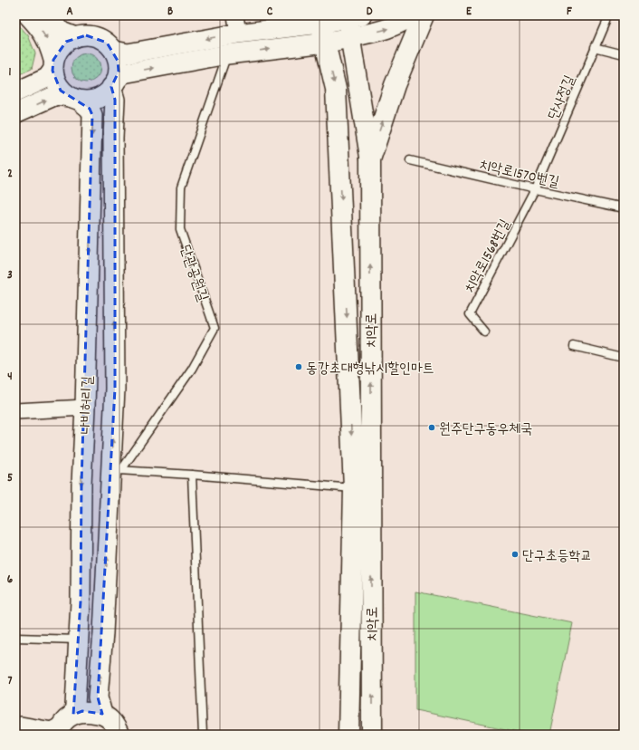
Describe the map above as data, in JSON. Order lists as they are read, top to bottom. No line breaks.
{"streets":{"main road":["치악로"],"street":["나비허리길"],"lane":["단사정길","치악로1570번길","치악로1568번길","단관공원길"]},"crossings":[["단사정길","치악로1570번길"],["단사정길","치악로1568번길"],["치악로1570번길","치악로1568번길"]],"places":["동강초대형낚시할인마트","원주단구동우체국","단구초등학교"],"grid":{"columns":["A","B","C","D","E","F"],"rows":["1","2","3","4","5","6","7"]}}
